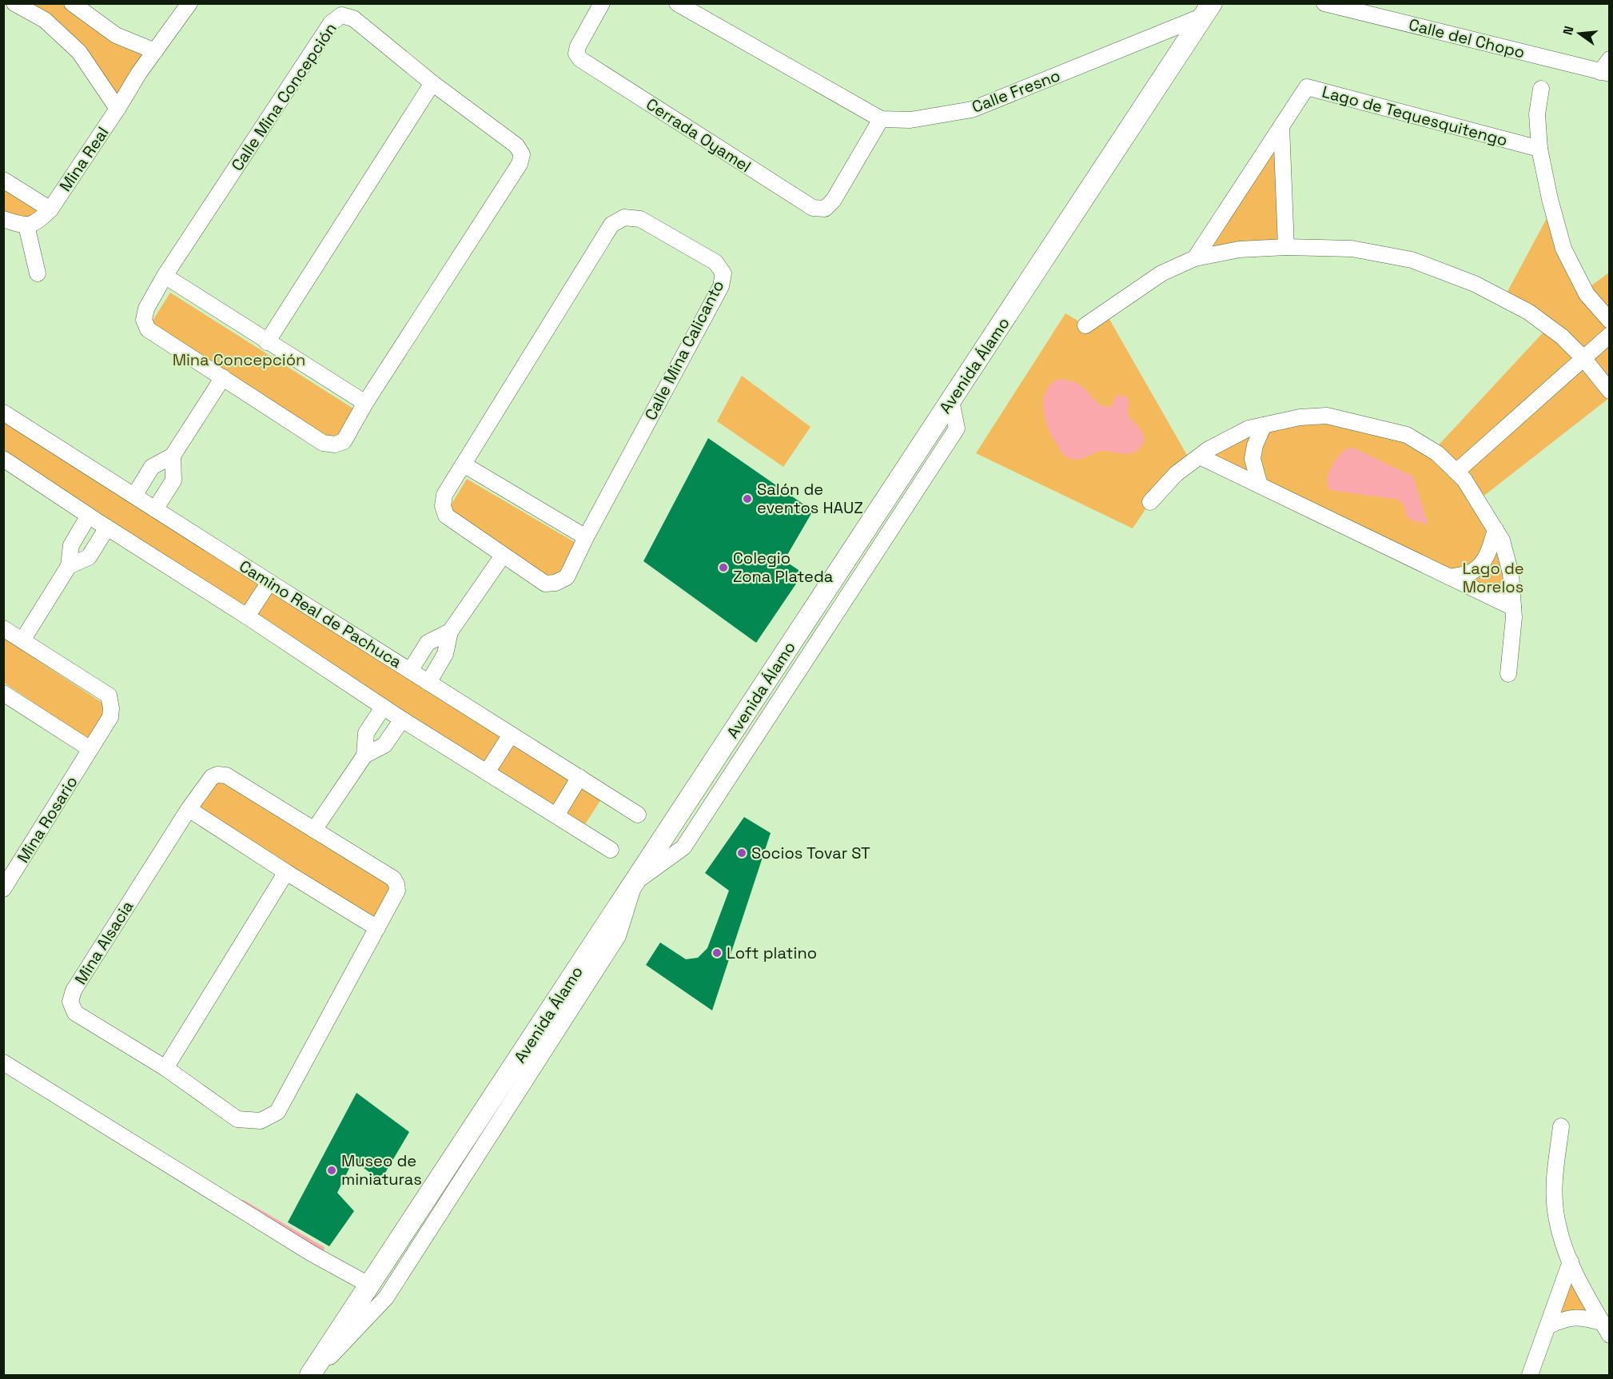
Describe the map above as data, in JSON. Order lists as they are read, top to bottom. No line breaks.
{"streets":{"street":["Calle del Chopo","Calle Fresno","Calle Mina Concepción","Lago de Tequesquitengo","Cerrada Oyamel","Mina Real","Calle Mina Calicanto","Avenida Álamo","Camino Real de Pachuca","Mina Rosario","Mina Alsacia"]},"crossings":[["Calle Fresno","Cerrada Oyamel"],["Calle Fresno","Avenida Álamo"]],"parks":["Mina Concepción","Lago de Morelos"],"places":["Salón de eventos HAUZ","Colegio Zona Plateda","Socios Tovar ST","Loft platino","Museo de miniaturas"],"north":"left"}
